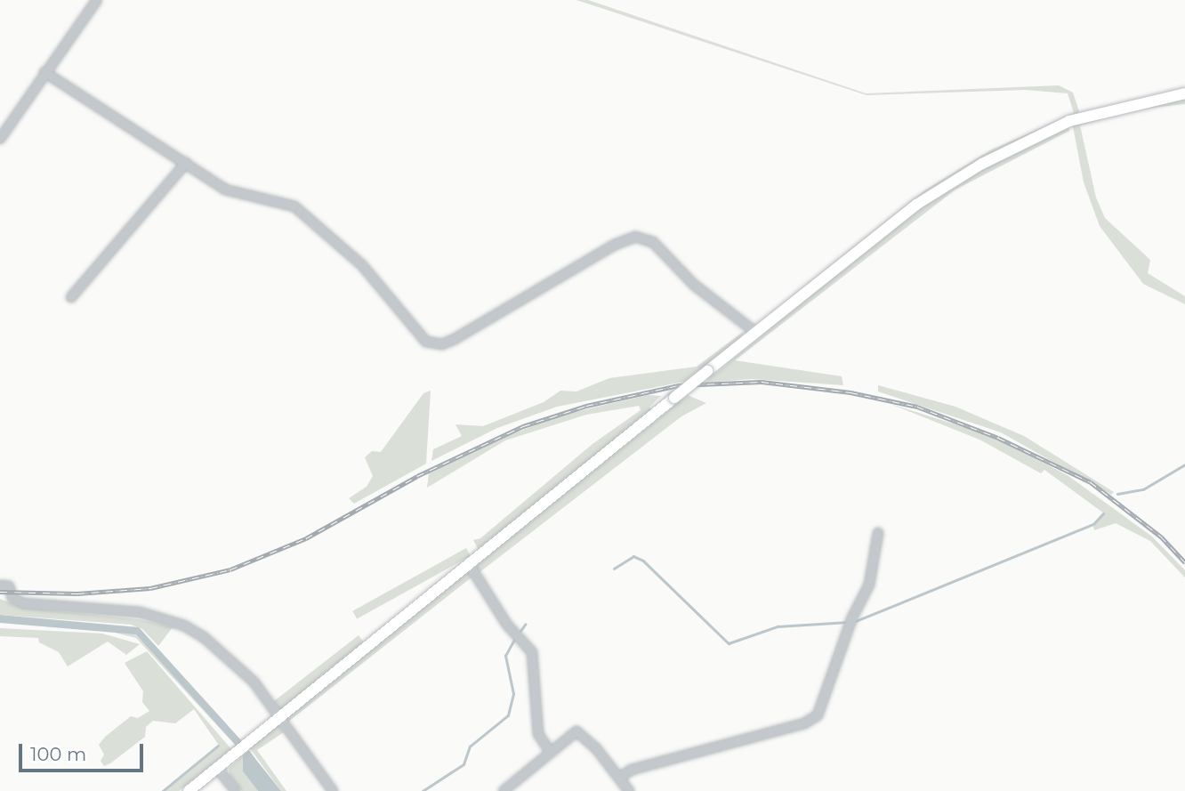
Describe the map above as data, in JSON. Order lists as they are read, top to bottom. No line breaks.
{"scale_bar":"100 m"}
